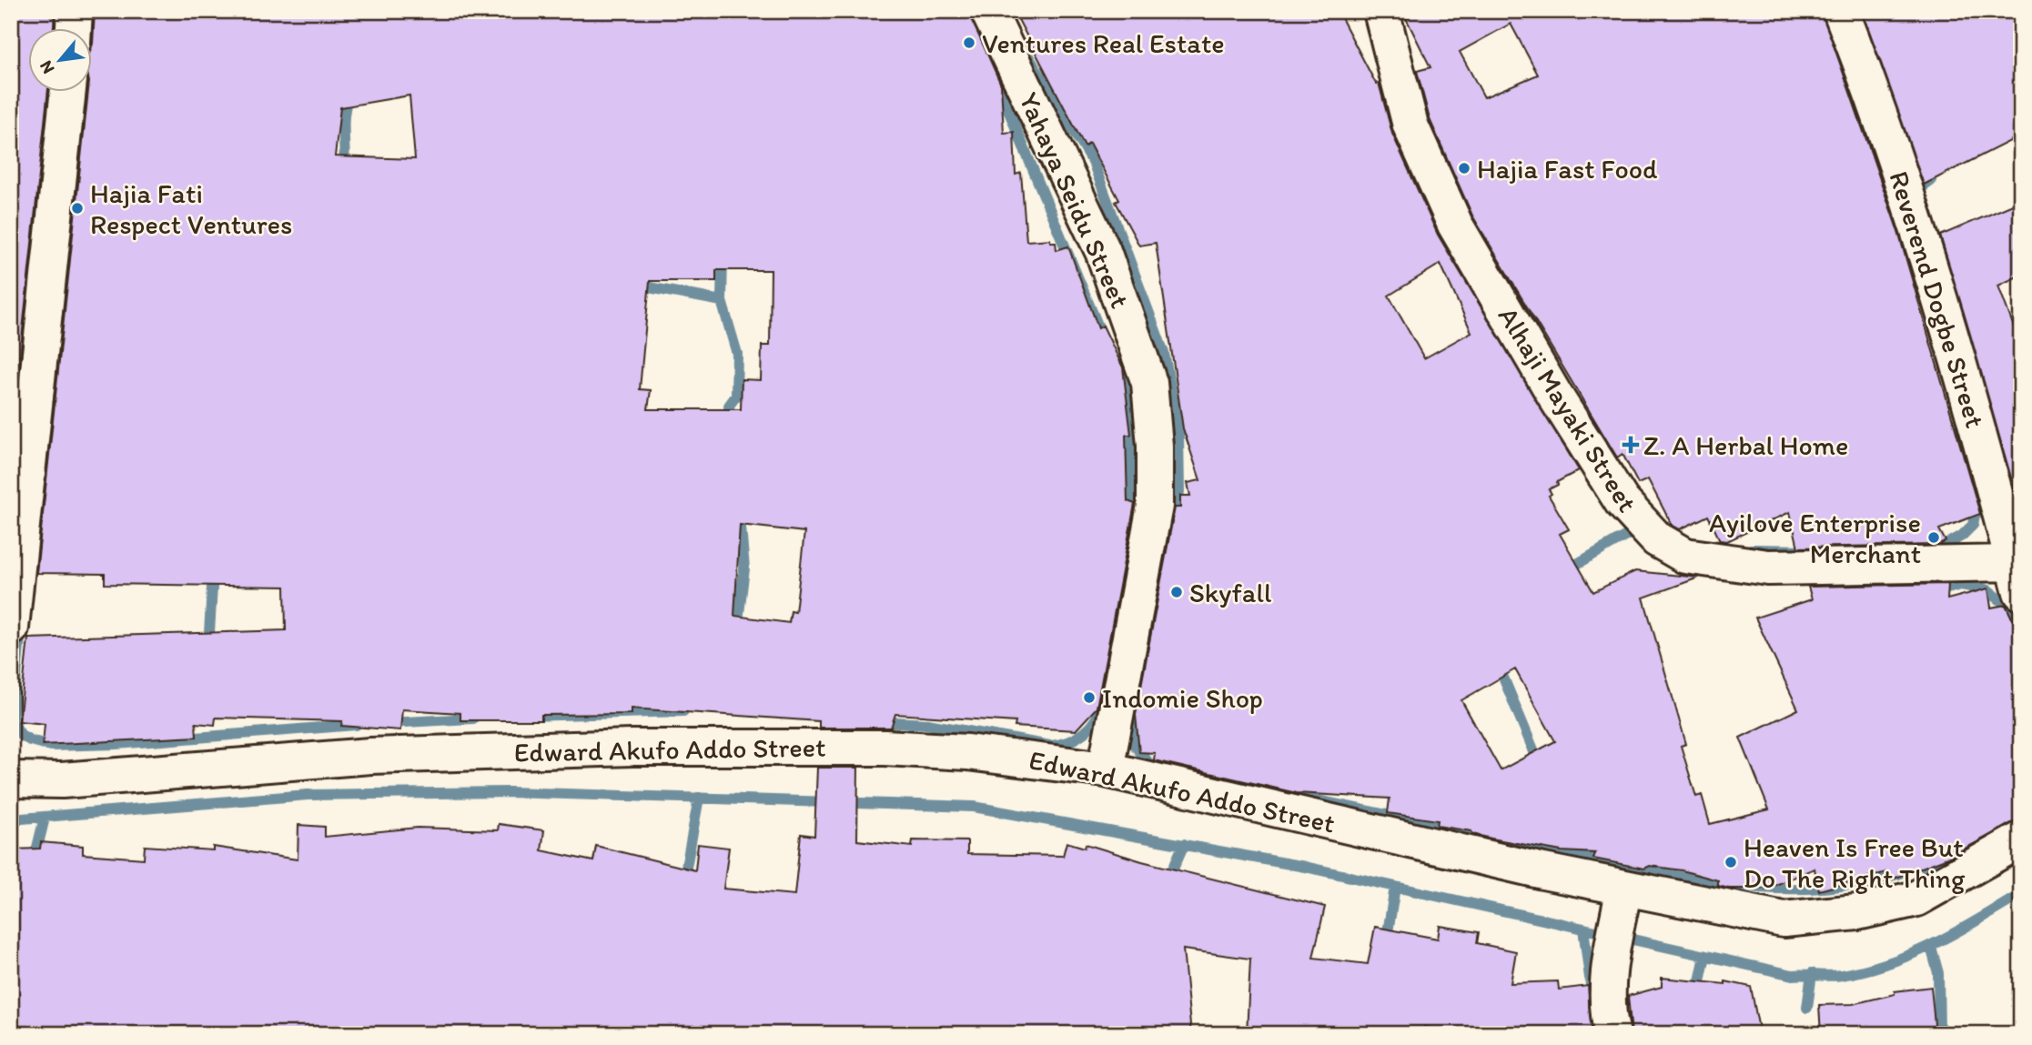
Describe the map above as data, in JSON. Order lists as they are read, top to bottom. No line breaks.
{"streets":{"street":["Yahaya Seidu Street","Reverend Dogbe Street","Alhaji Mayaki Street","Edward Akufo Addo Street"]},"crossings":[["Yahaya Seidu Street","Edward Akufo Addo Street"],["Reverend Dogbe Street","Alhaji Mayaki Street"]],"places":{"other":["Ventures Real Estate","Hajia Fast Food","Hajia Fati Respect Ventures","Ayilove Enterprise Merchant","Skyfall","Indomie Shop","Heaven Is Free But Do The Right Thing"],"health":["Z. A Herbal Home"]},"north":"bottom left"}
